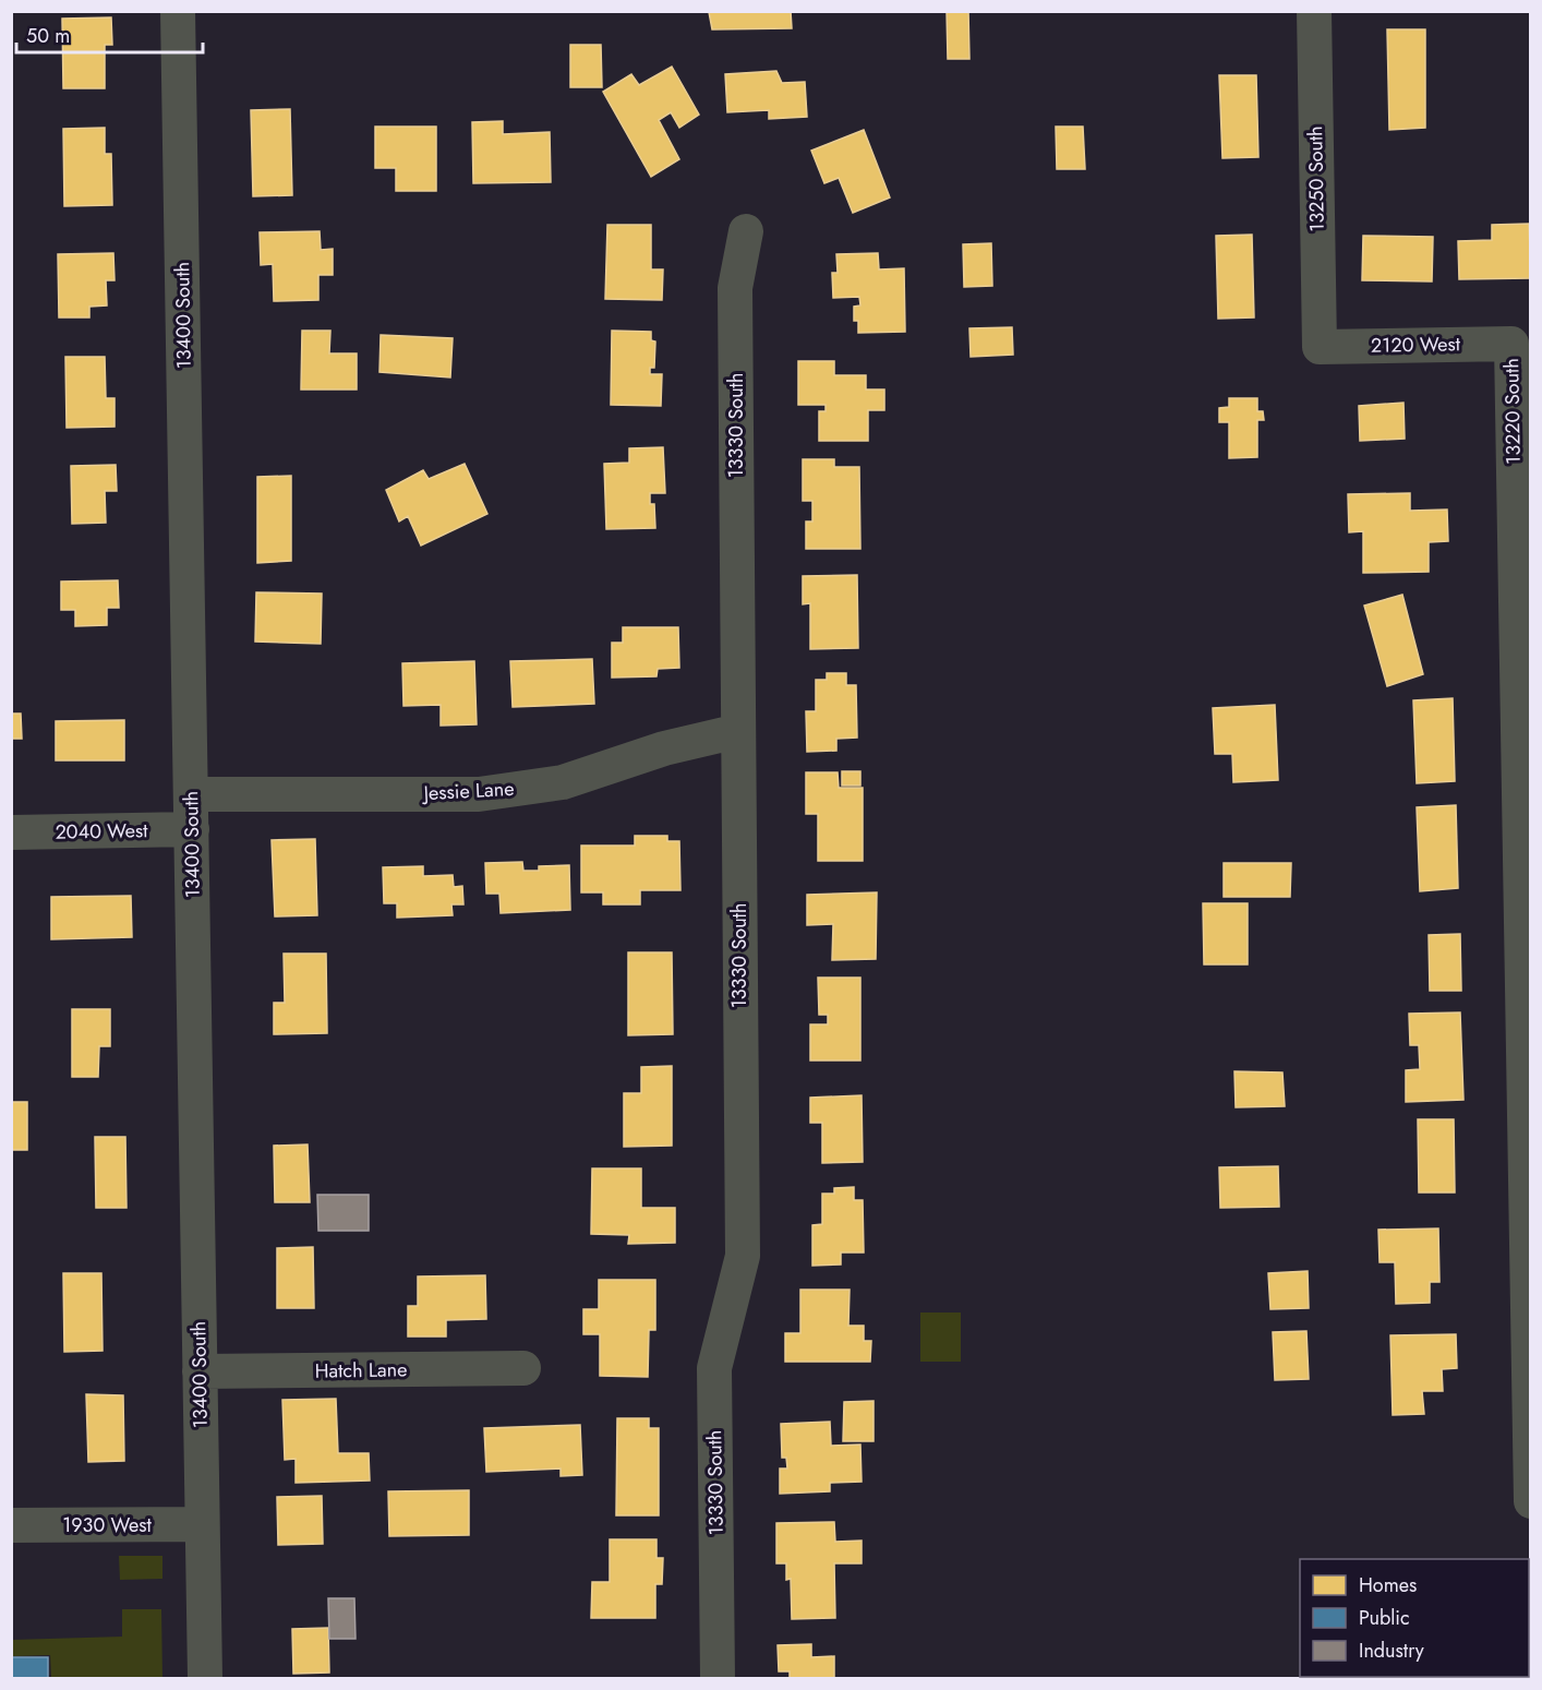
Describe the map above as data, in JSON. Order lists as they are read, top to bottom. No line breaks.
{"streets":{"street":["13250 South","13400 South","2120 West","13220 South","13330 South","Jessie Lane","2040 West","Hatch Lane","1930 West"]},"crossings":[["13250 South","2120 West"],["13400 South","Jessie Lane"],["13400 South","2040 West"],["13400 South","Hatch Lane"],["13400 South","1930 West"],["2120 West","13220 South"],["13330 South","Jessie Lane"]],"legend":["Homes","Public","Industry"],"scale_bar":"50 m"}
